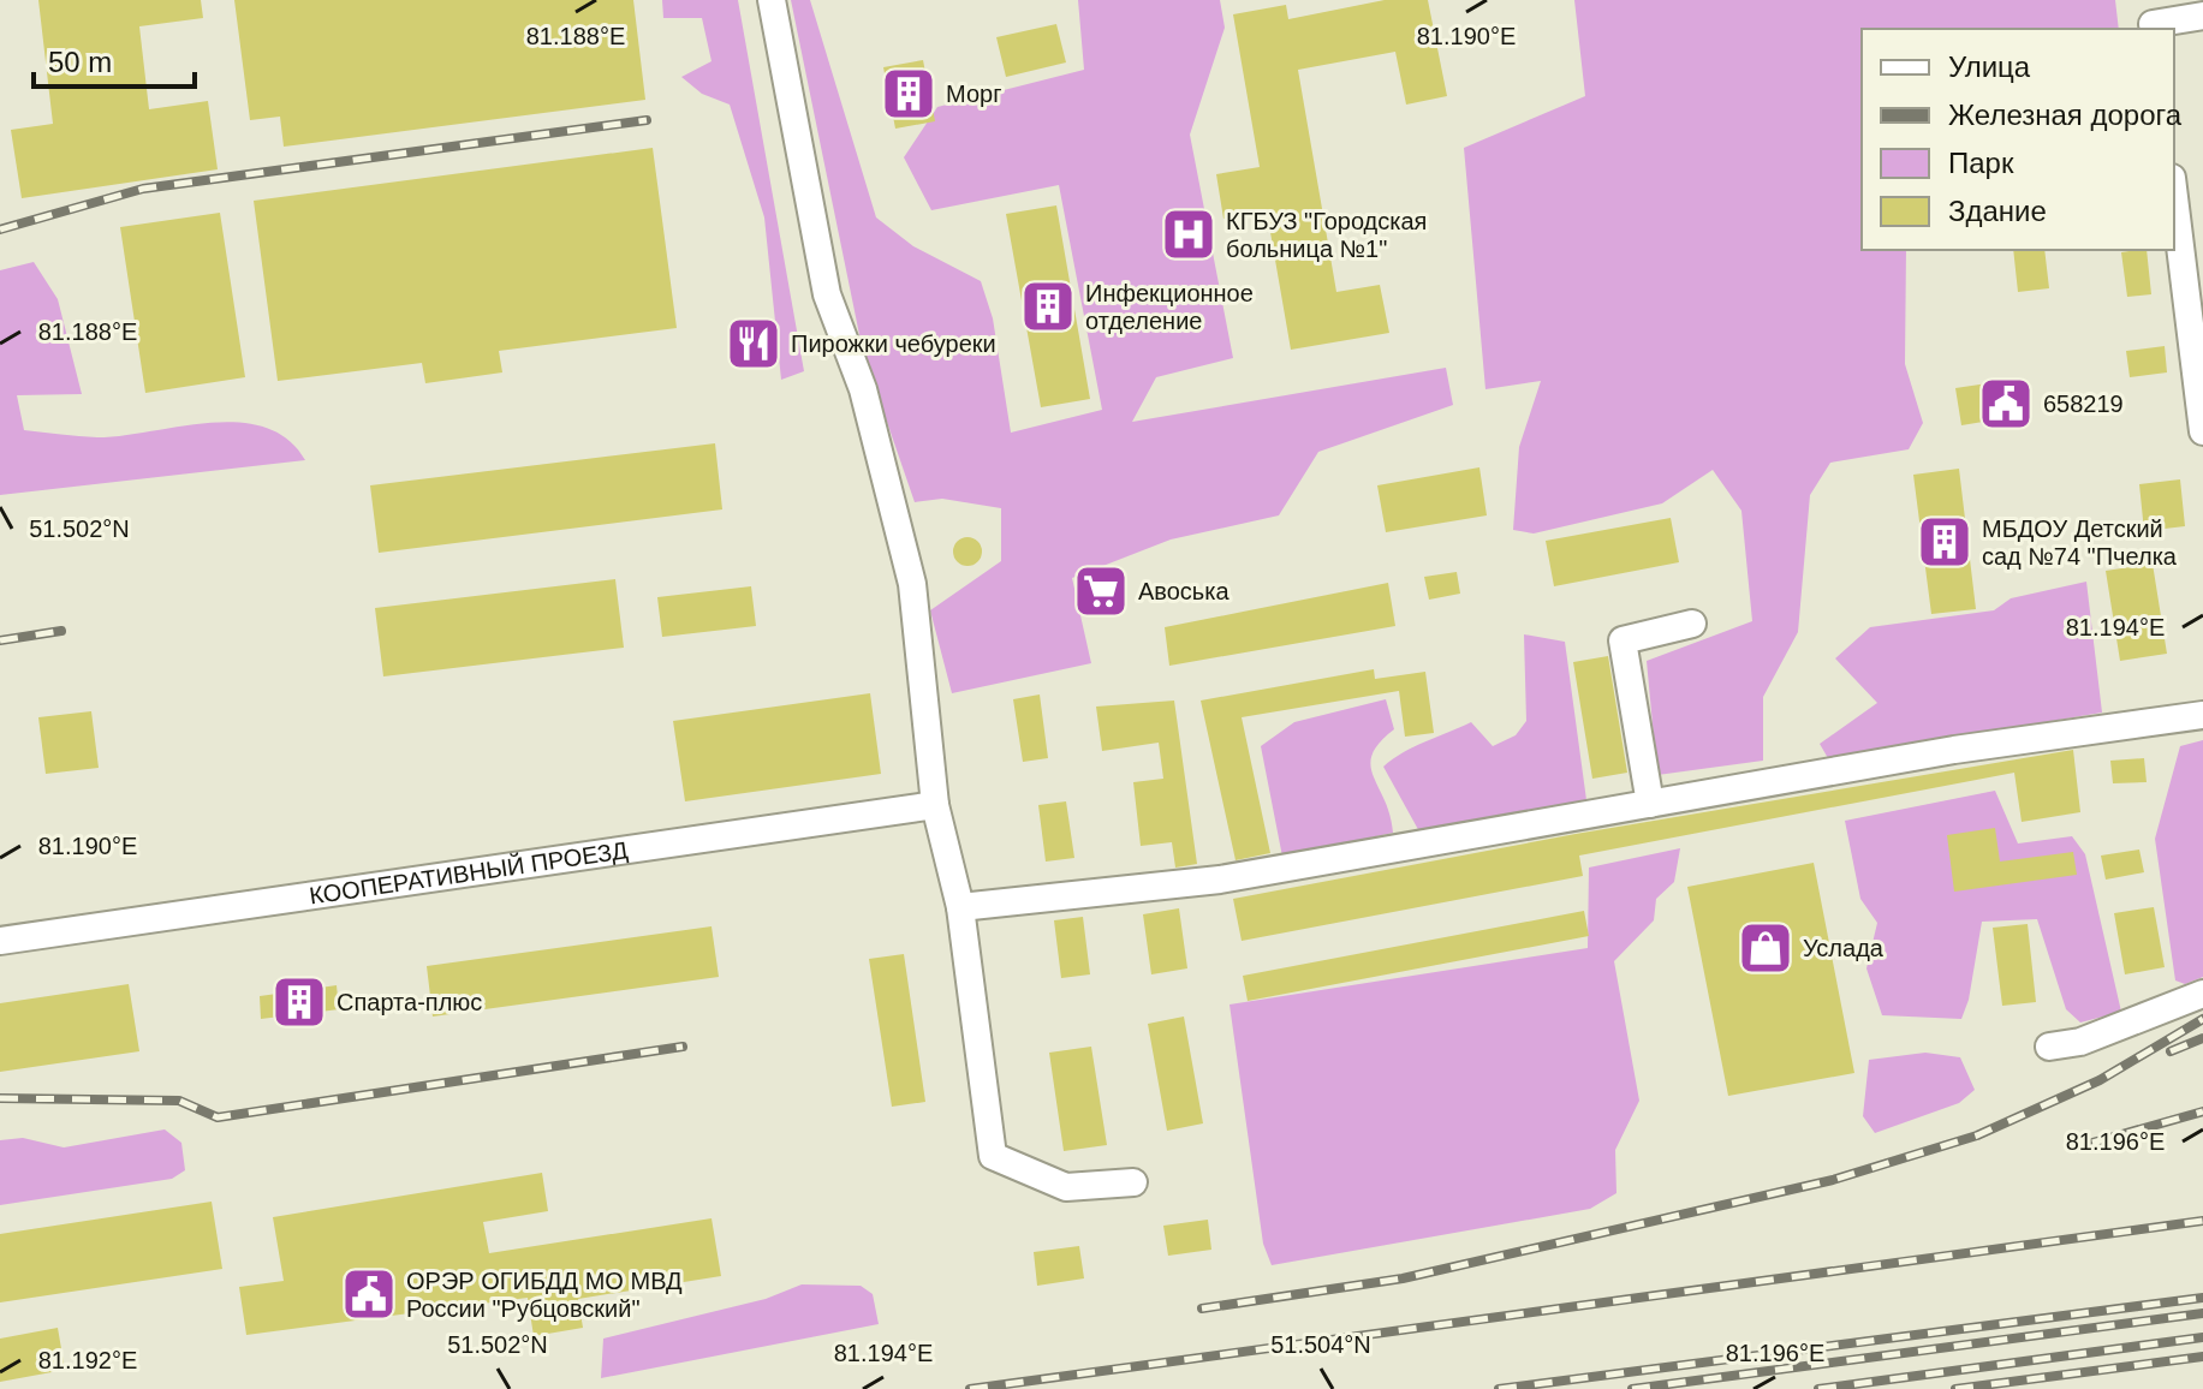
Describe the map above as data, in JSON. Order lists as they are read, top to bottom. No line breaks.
{"streets":{"street":["КООПЕРАТИВНЫЙ ПРОЕЗД"]},"places":{"building":["Морг","Инфекционное отделение","МБДОУ Детский сад №74 \"Пчелка","Спарта-плюс"],"hospital":["КГБУЗ \"Городская больница №1\""],"restaurant":["Пирожки чебуреки"],"public building":["658219","ОРЭР ОГИБДД МО МВД России \"Рубцовский\""],"supermarket":["Авоська"],"shop":["Услада"]},"legend":["Улица","Железная дорога","Парк","Здание"],"scale_bar":"50 m","coordinates":["81.188°E","81.190°E","51.502°N","81.194°E","81.196°E","51.504°N","81.192°E"]}
